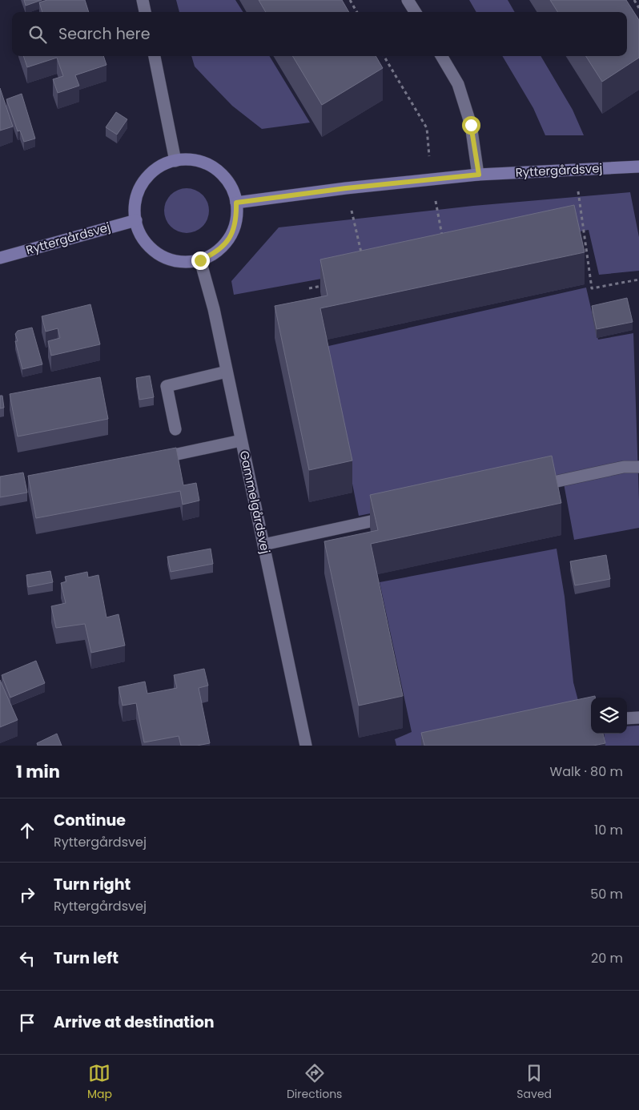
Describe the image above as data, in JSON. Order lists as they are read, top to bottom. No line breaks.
{"streets":{"street":["Ryttergårdsvej","Gammelgårdsvej"]},"crossings":[["Ryttergårdsvej","Gammelgårdsvej"]],"page":{"search":"Search here","heading":["1 min","Walk · 80 m"],"list":[["Continue","Ryttergårdsvej","10 m"],["Turn right","Ryttergårdsvej","50 m"],["Turn left","20 m"],"Arrive at destination"],"nav":["Map","Directions","Saved"]}}
